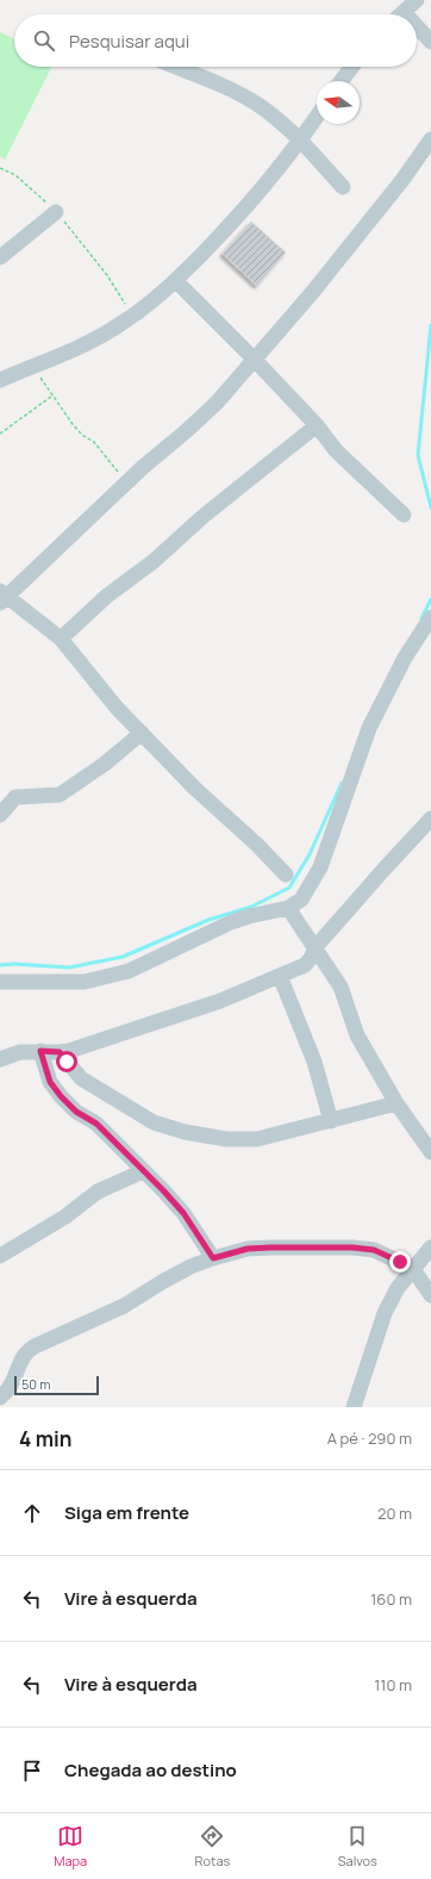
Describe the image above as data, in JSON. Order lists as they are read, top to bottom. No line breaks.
{"scale_bar":"50 m","north":"left","page":{"search":"Pesquisar aqui","scale":"50 m","heading":["4 min","A pé · 290 m"],"list":[["Siga em frente","20 m"],["Vire à esquerda","160 m"],["Vire à esquerda","110 m"],"Chegada ao destino"],"nav":["Mapa","Rotas","Salvos"]}}
